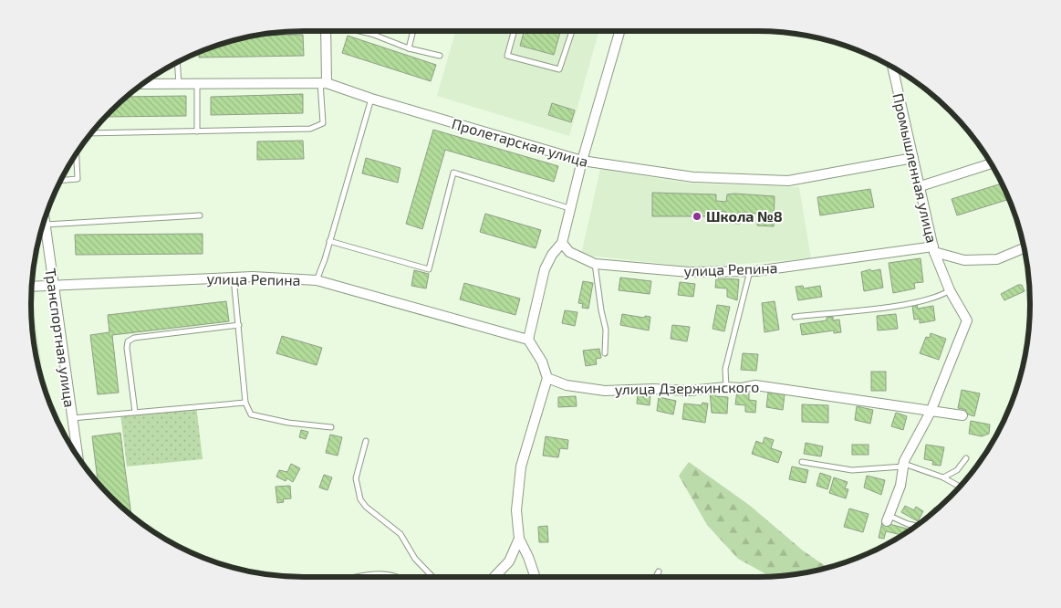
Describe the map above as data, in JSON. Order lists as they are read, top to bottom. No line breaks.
{"streets":{"street":["Пролетарская улица","Промышленная улица","улица Репина","Транспортная улица","улица Дзержинского"]},"crossings":[["Пролетарская улица","Промышленная улица"],["Промышленная улица","улица Репина"],["Промышленная улица","улица Дзержинского"],["улица Репина","Транспортная улица"]],"places":["Школа №8"]}
